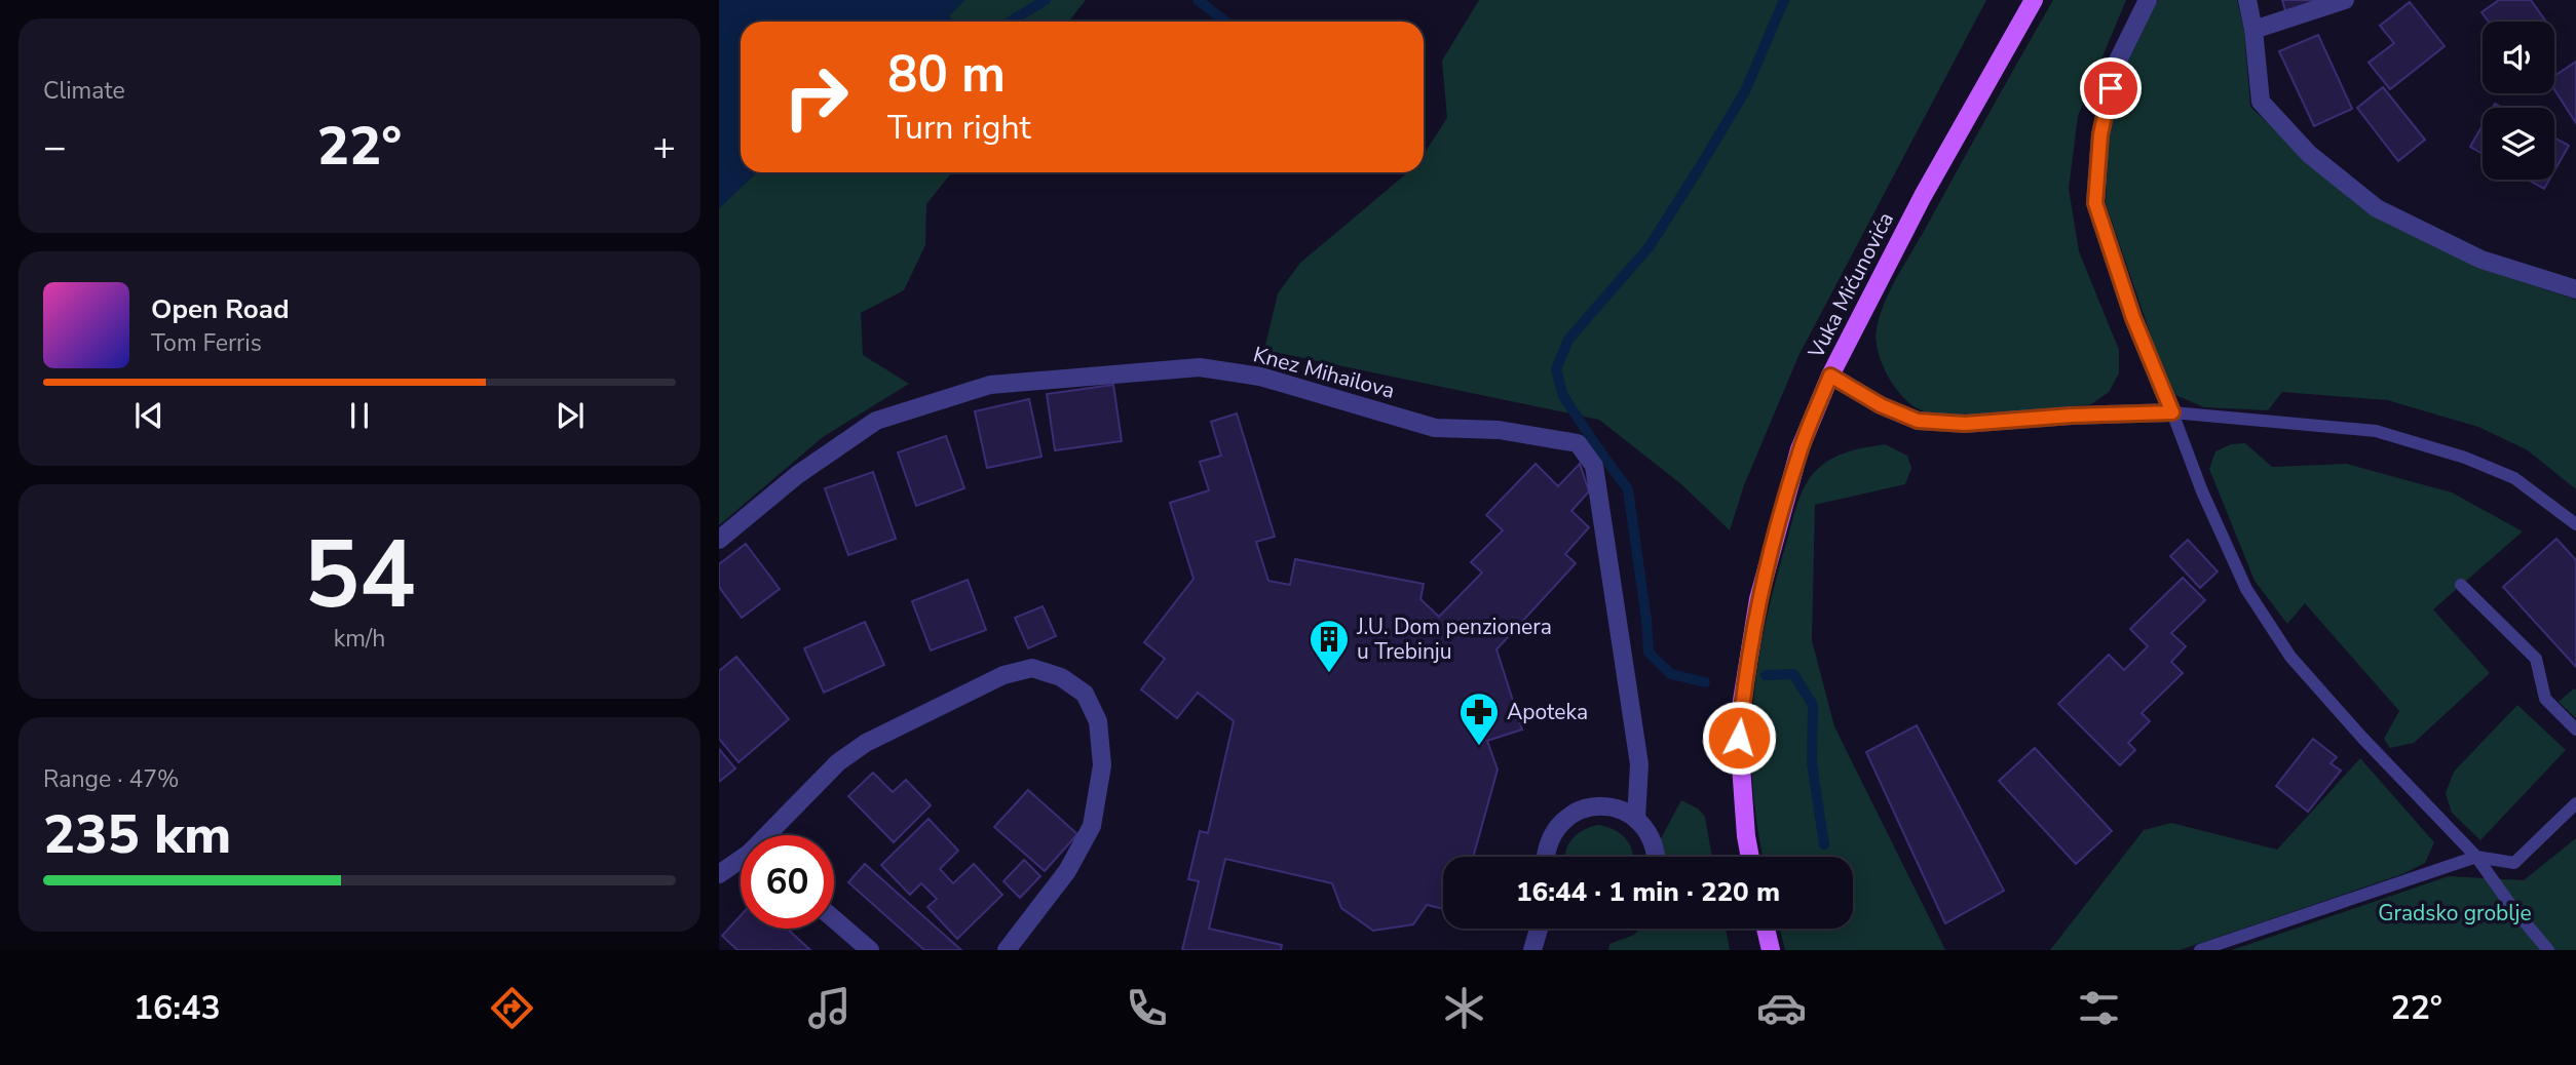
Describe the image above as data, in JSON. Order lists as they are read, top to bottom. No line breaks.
{"streets":{"main road":["Vuka Mićunovića"],"street":["Knez Mihailova"]},"parks":["Gradsko groblje"],"places":{"building":["J.U. Dom penzionera u Trebinju"],"pharmacy":["Apoteka"]},"page":{"tile":["Climate",["54","km/h"],["Range · 47%","235 km"]],"turn":["80 m","Turn right"],"heat":["−","22°","+"],"song":["Open Road","Tom Ferris"],"limit":"60","trip":"16:44 · 1 min · 220 m","tabs":["16:43","22°"]}}
